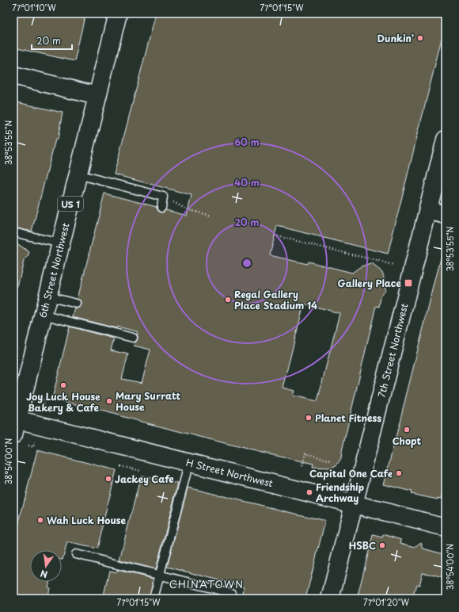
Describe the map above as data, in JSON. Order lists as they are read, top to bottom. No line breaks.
{"streets":{"main road":["US 1","6th Street Northwest","7th Street Northwest","H Street Northwest"]},"crossings":[["6th Street Northwest","H Street Northwest"],["7th Street Northwest","H Street Northwest"]],"districts":["CHINATOWN"],"places":{"other":["Dunkin'","Regal Gallery Place Stadium 14","Joy Luck House Bakery & Cafe","Mary Surratt House","Planet Fitness","Chopt","Capital One Cafe","Jackey Cafe","Friendship Archway","Wah Luck House","HSBC"],"transit":["Gallery Place"]},"scale_bar":"20 m","north":"bottom","coordinates":["77°01'10\"W","77°01'15\"W","38°53'55\"N","38°54'00\"N","77°01'20\"W"],"rings":["60 m","40 m","20 m"]}
